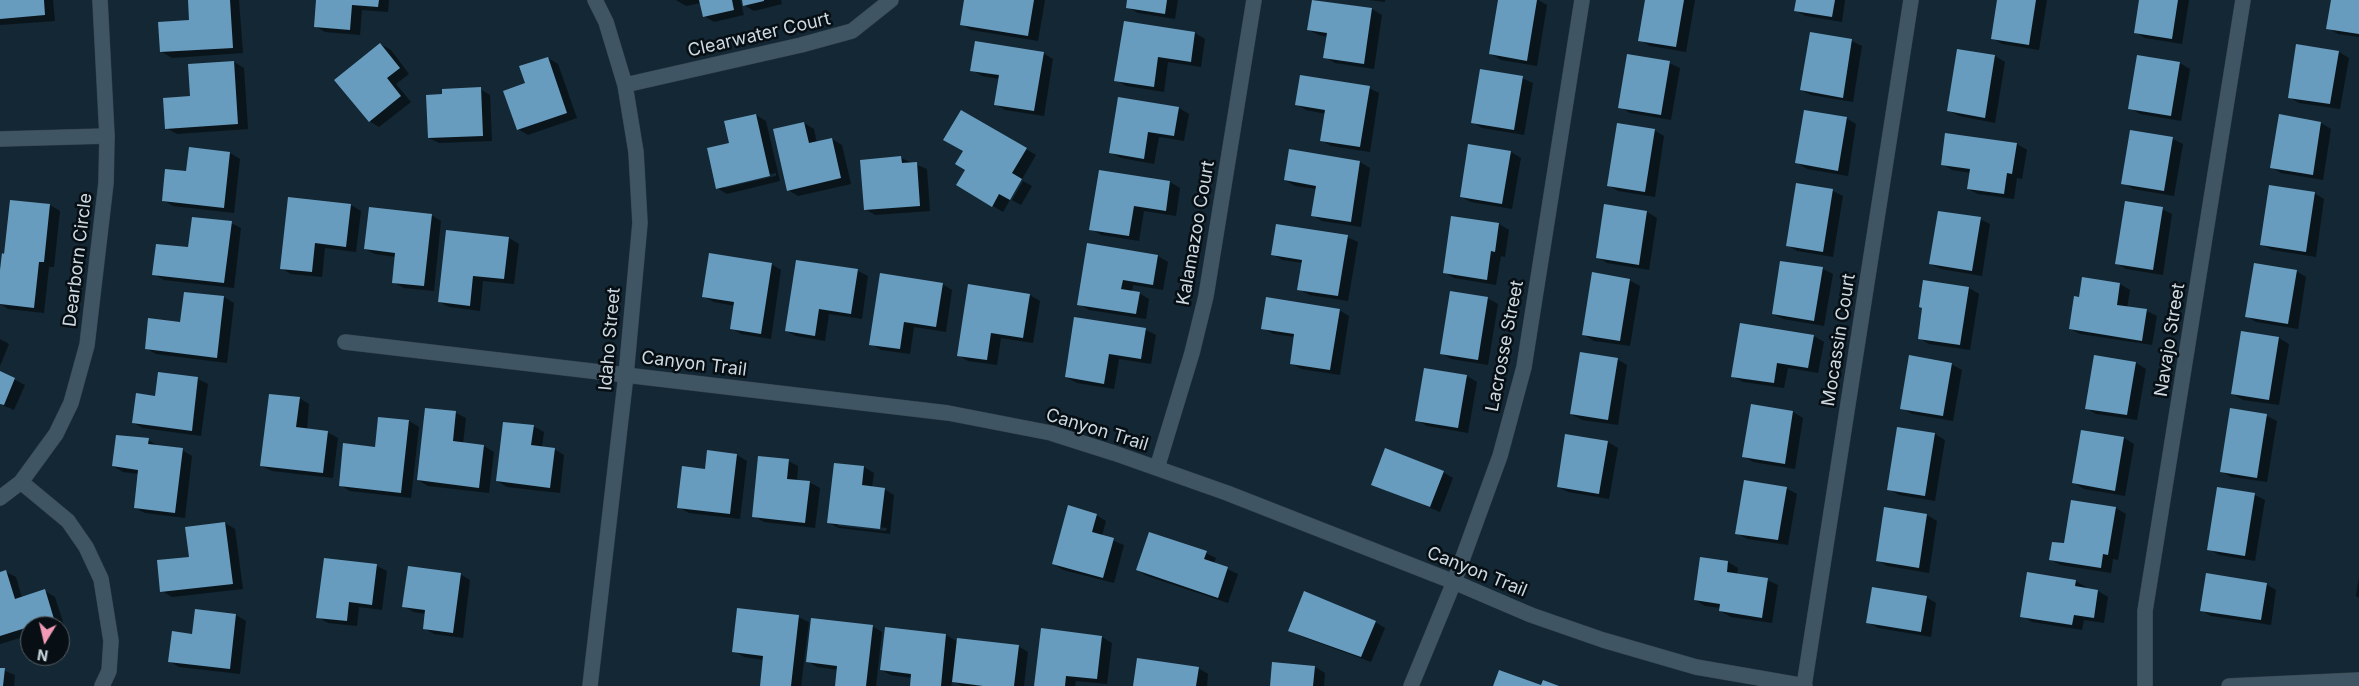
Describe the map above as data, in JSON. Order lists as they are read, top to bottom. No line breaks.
{"streets":{"street":["Clearwater Court","Kalamazoo Court","Dearborn Circle","Idaho Street","Mocassin Court","Navajo Street","Lacrosse Street","Canyon Trail"]},"crossings":[["Clearwater Court","Idaho Street"],["Kalamazoo Court","Canyon Trail"],["Idaho Street","Canyon Trail"],["Mocassin Court","Canyon Trail"],["Lacrosse Street","Canyon Trail"]],"north":"bottom"}
